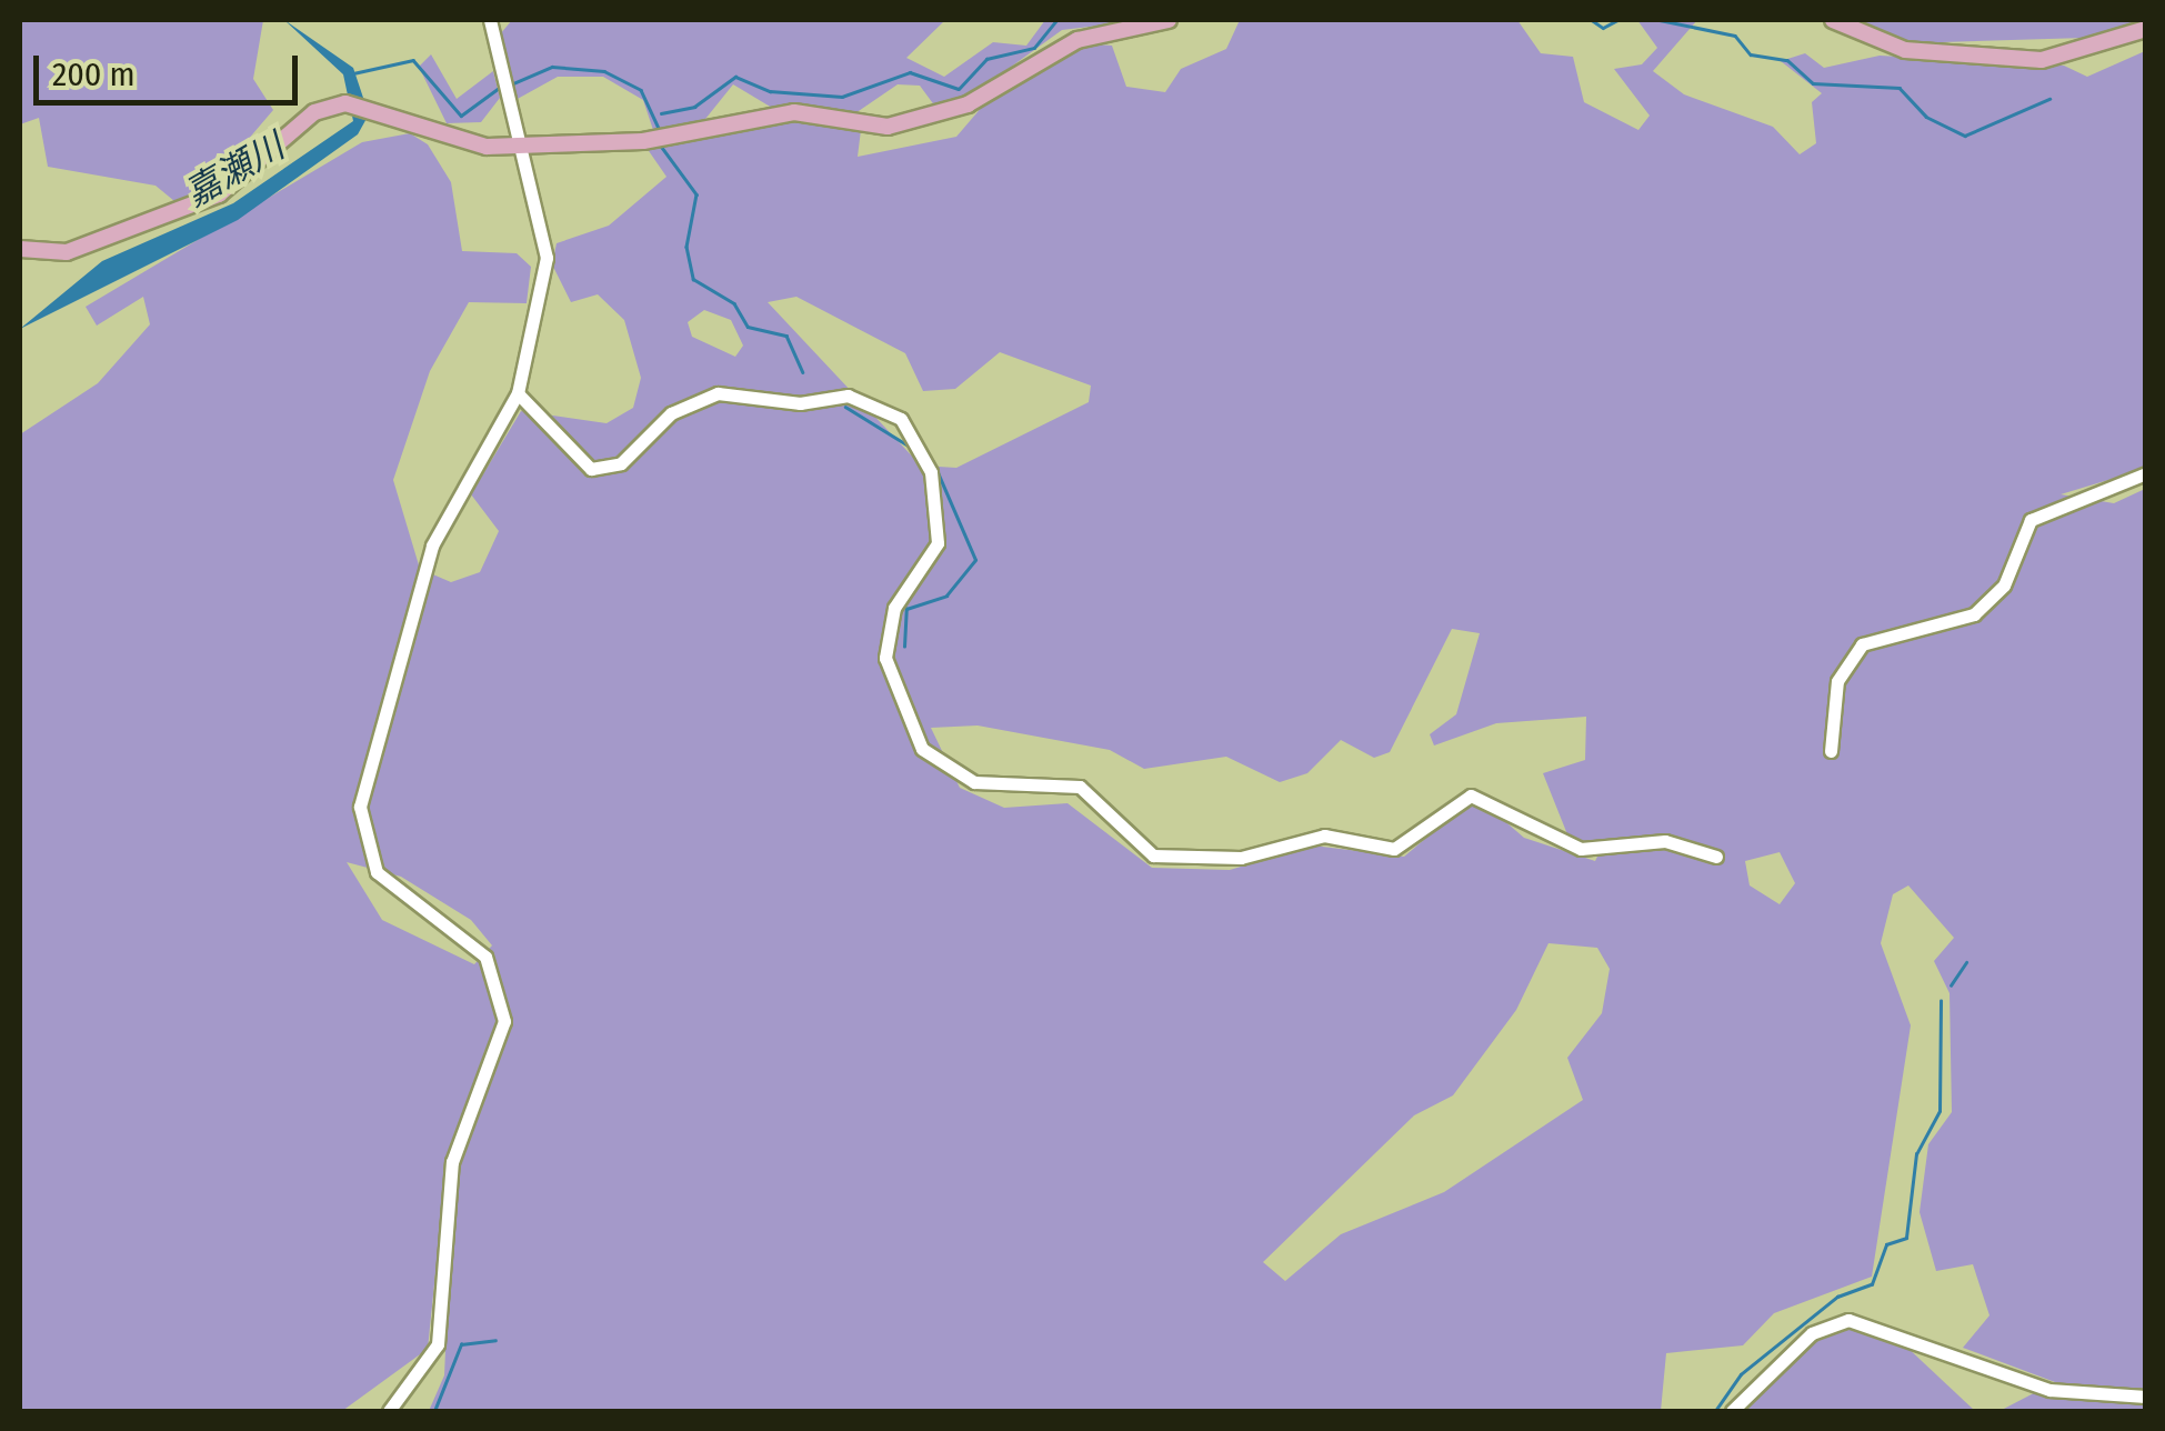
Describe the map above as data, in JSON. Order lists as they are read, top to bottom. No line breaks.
{"water":["嘉瀬川"],"scale_bar":"200 m"}
